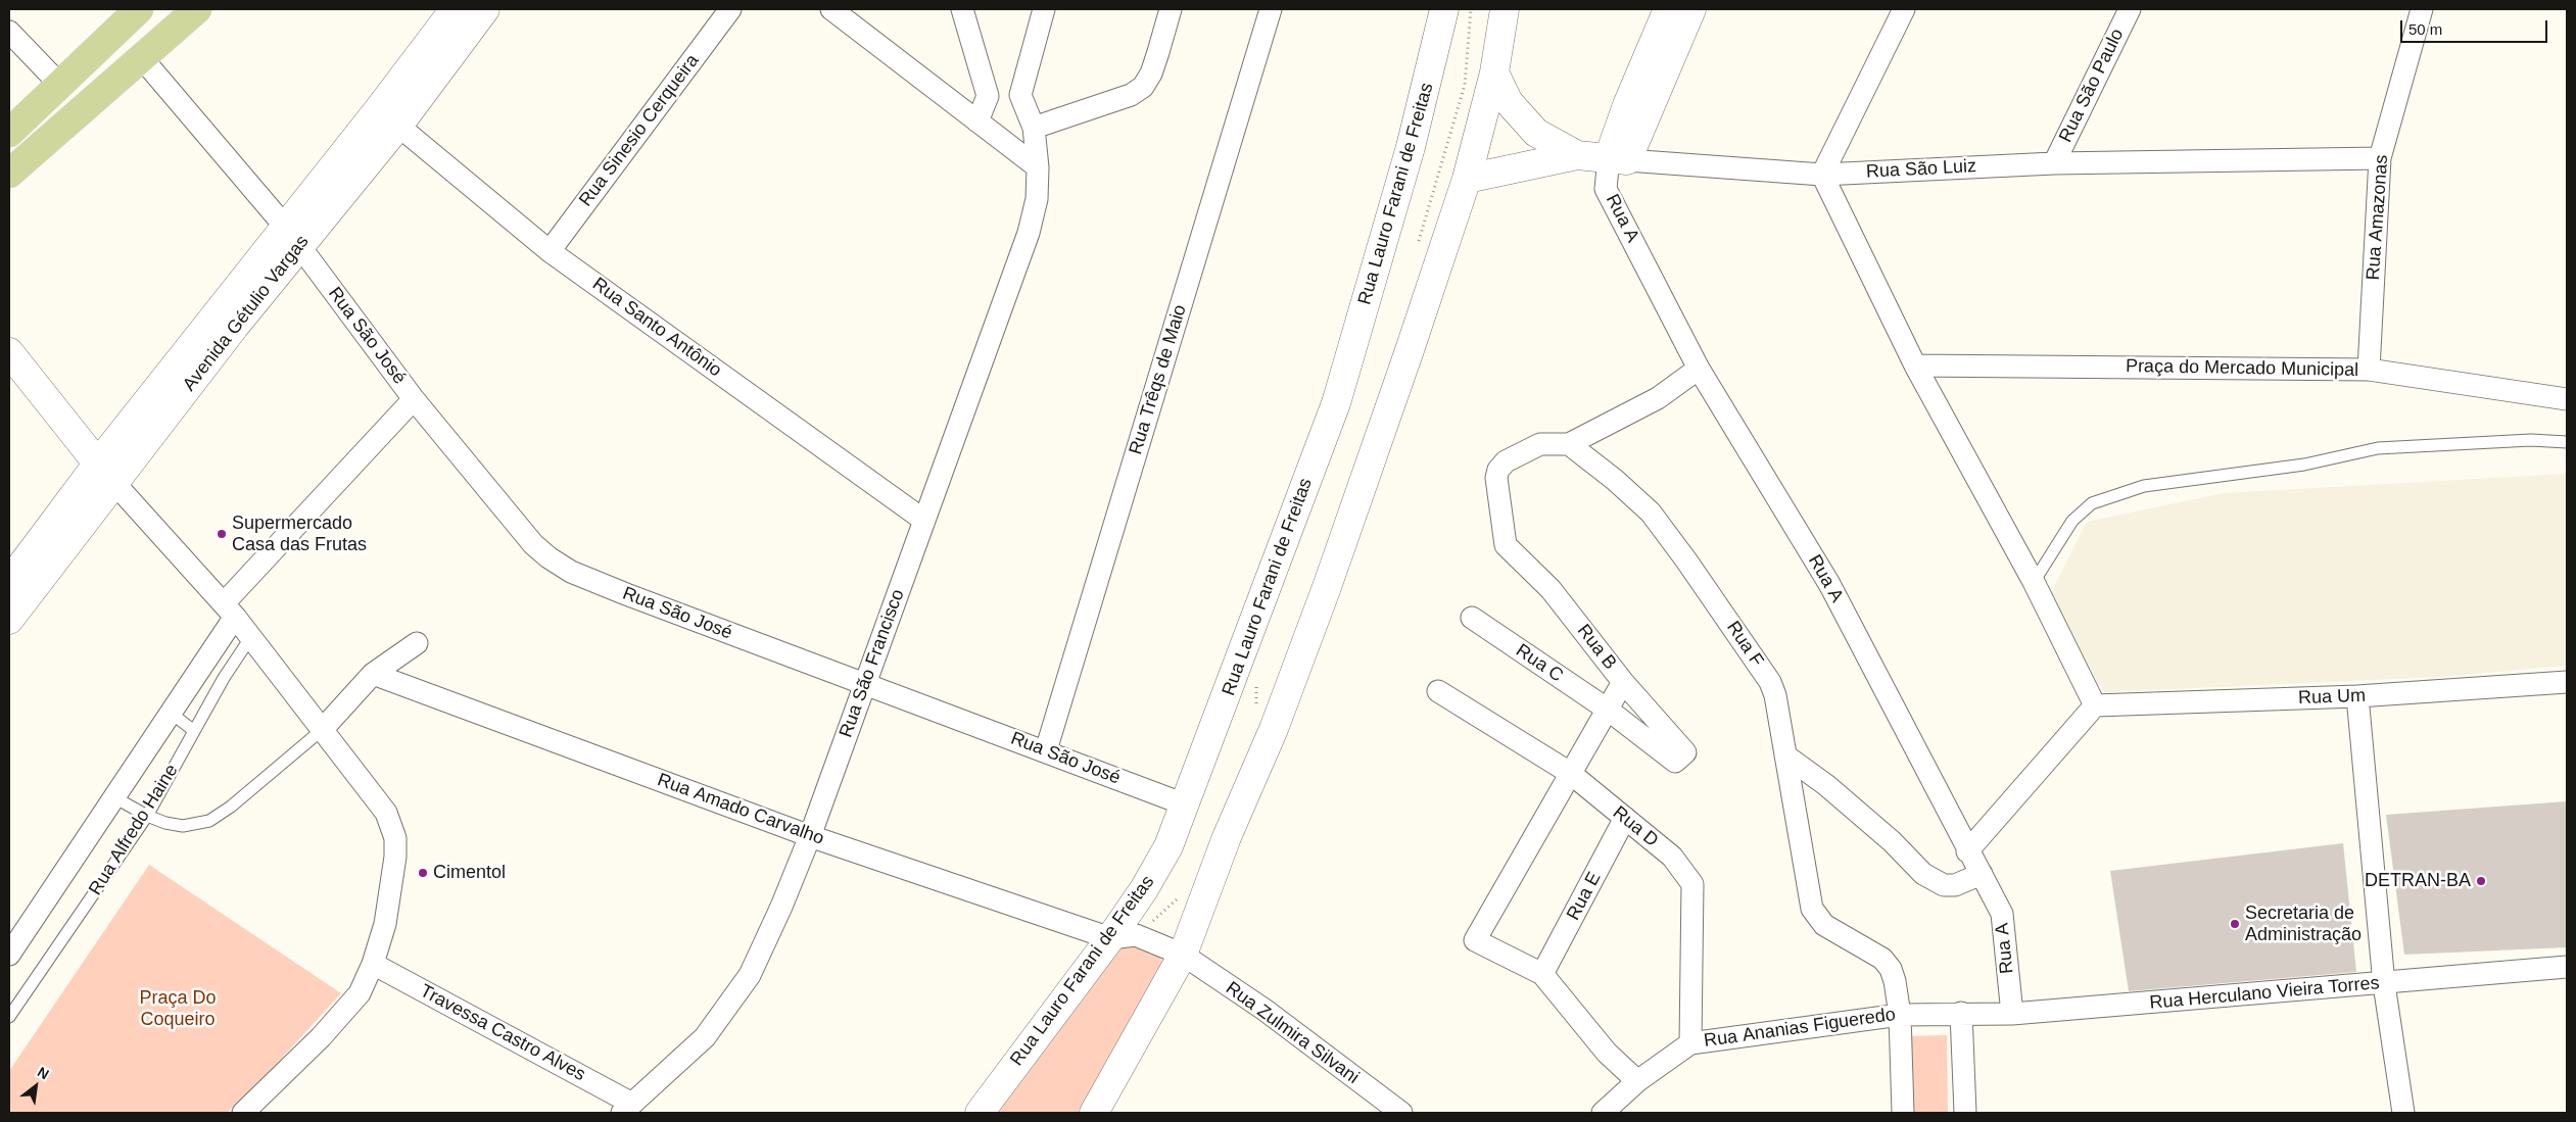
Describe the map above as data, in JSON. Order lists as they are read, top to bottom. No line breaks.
{"streets":{"street":["Rua São Paulo","Rua Sinesio Cerqueira","Rua São Luiz","Rua Lauro Farani de Freitas","Rua Amazonas","Rua A","Avenida Gétulio Vargas","Rua Santo Antônio","Rua São José","Praça do Mercado Municipal","Rua Trêqs de Maio","Rua F","Rua B","Rua São Francisco","Rua C","Rua Um","Rua Amado Carvalho","Rua D","Rua Alfredo Haine","Rua E","Rua Herculano Vieira Torres","Rua Ananias Figueredo","Travessa Castro Alves","Rua Zulmira Silvani"]},"crossings":[["Rua São Paulo","Rua São Luiz"],["Rua Sinesio Cerqueira","Rua Santo Antônio"],["Rua São Luiz","Rua Amazonas"],["Rua São Luiz","Rua A"],["Rua Lauro Farani de Freitas","Rua São José"],["Rua Lauro Farani de Freitas","Rua Amado Carvalho"],["Rua Lauro Farani de Freitas","Rua Zulmira Silvani"],["Rua Amazonas","Praça do Mercado Municipal"],["Rua A","Rua Herculano Vieira Torres"],["Avenida Gétulio Vargas","Rua Santo Antônio"],["Avenida Gétulio Vargas","Rua São José"],["Rua Santo Antônio","Rua São Francisco"],["Rua São José","Rua Trêqs de Maio"],["Rua São José","Rua São Francisco"],["Rua São José","Rua Alfredo Haine"],["Rua F","Rua B"],["Rua F","Rua Ananias Figueredo"],["Rua B","Rua C"],["Rua São Francisco","Rua Amado Carvalho"],["Rua São Francisco","Travessa Castro Alves"],["Rua Amado Carvalho","Rua Zulmira Silvani"],["Rua D","Rua E"],["Rua D","Rua Ananias Figueredo"],["Rua Herculano Vieira Torres","Rua Ananias Figueredo"]],"parks":["Praça Do Coqueiro"],"places":["Supermercado Casa das Frutas","Cimentol","DETRAN-BA","Secretaria de Administração"],"scale_bar":"50 m","north":"top right"}
